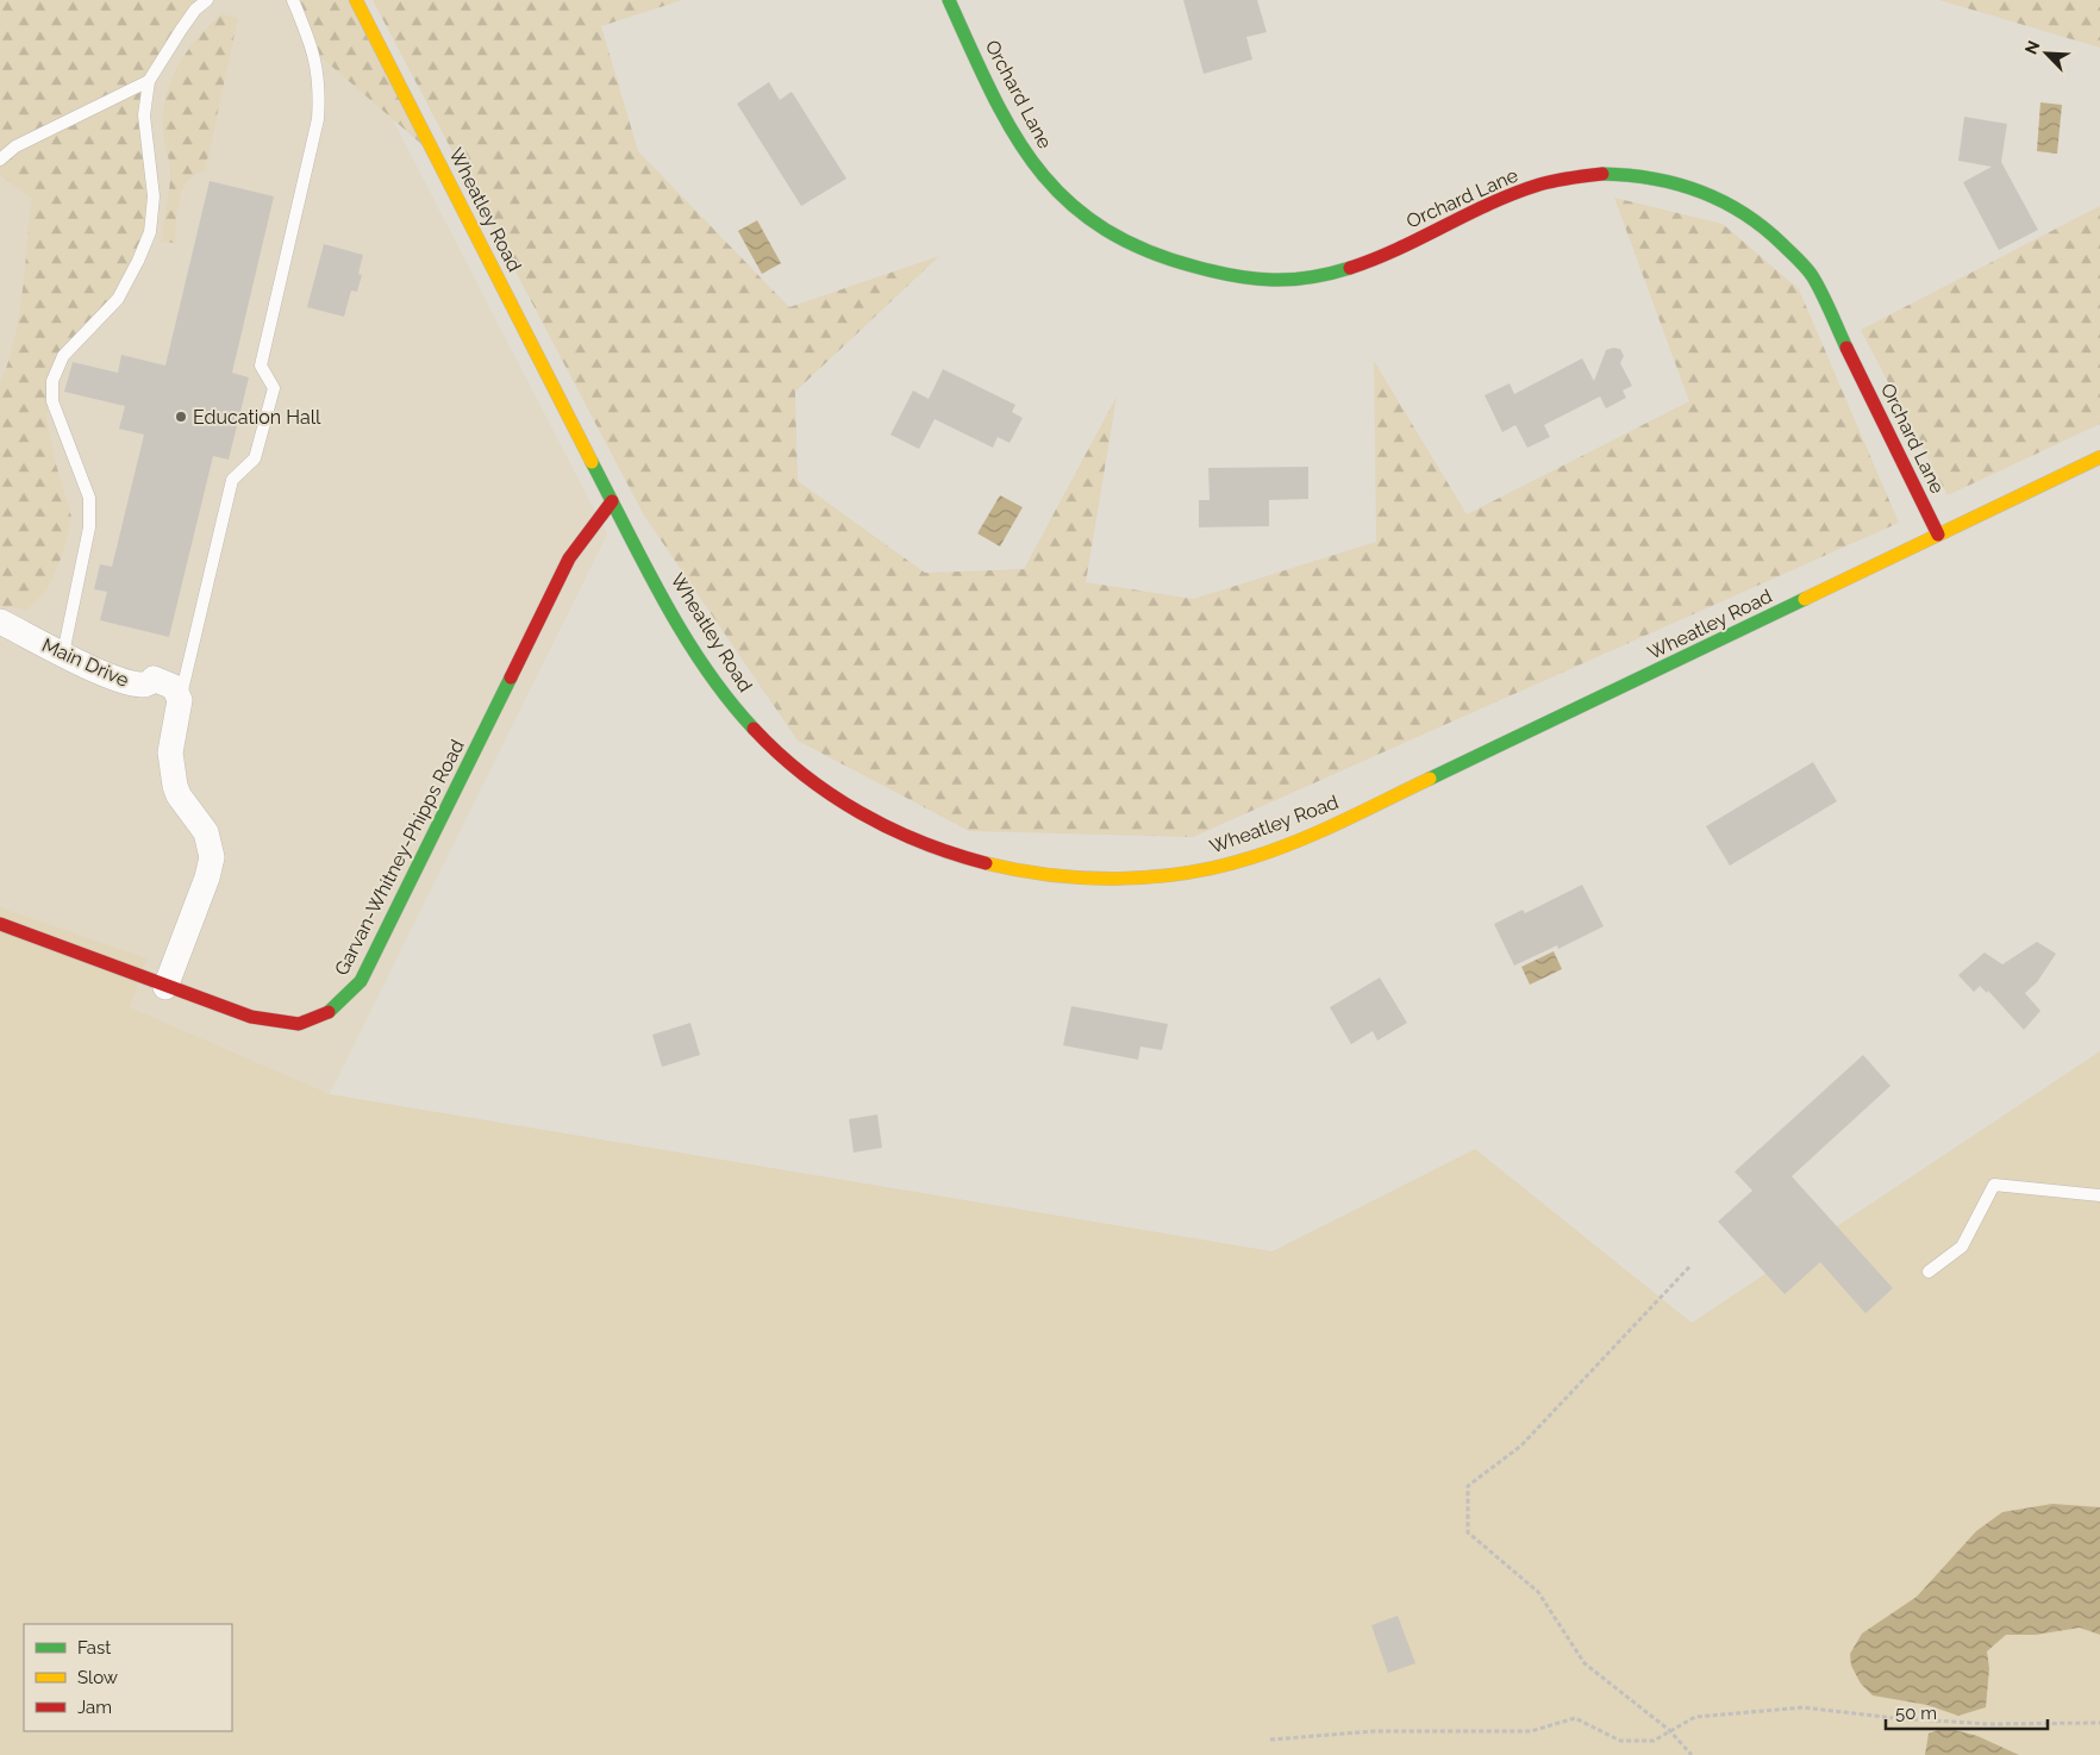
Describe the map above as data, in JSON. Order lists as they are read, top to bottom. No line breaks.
{"streets":{"main road":["Orchard Lane","Wheatley Road","Garvan-Whitney-Phipps Road"],"street":["Main Drive"]},"crossings":[["Orchard Lane","Wheatley Road"],["Wheatley Road","Garvan-Whitney-Phipps Road"]],"places":["Education Hall"],"legend":["Fast","Slow","Jam"],"scale_bar":"50 m","north":"top left"}
